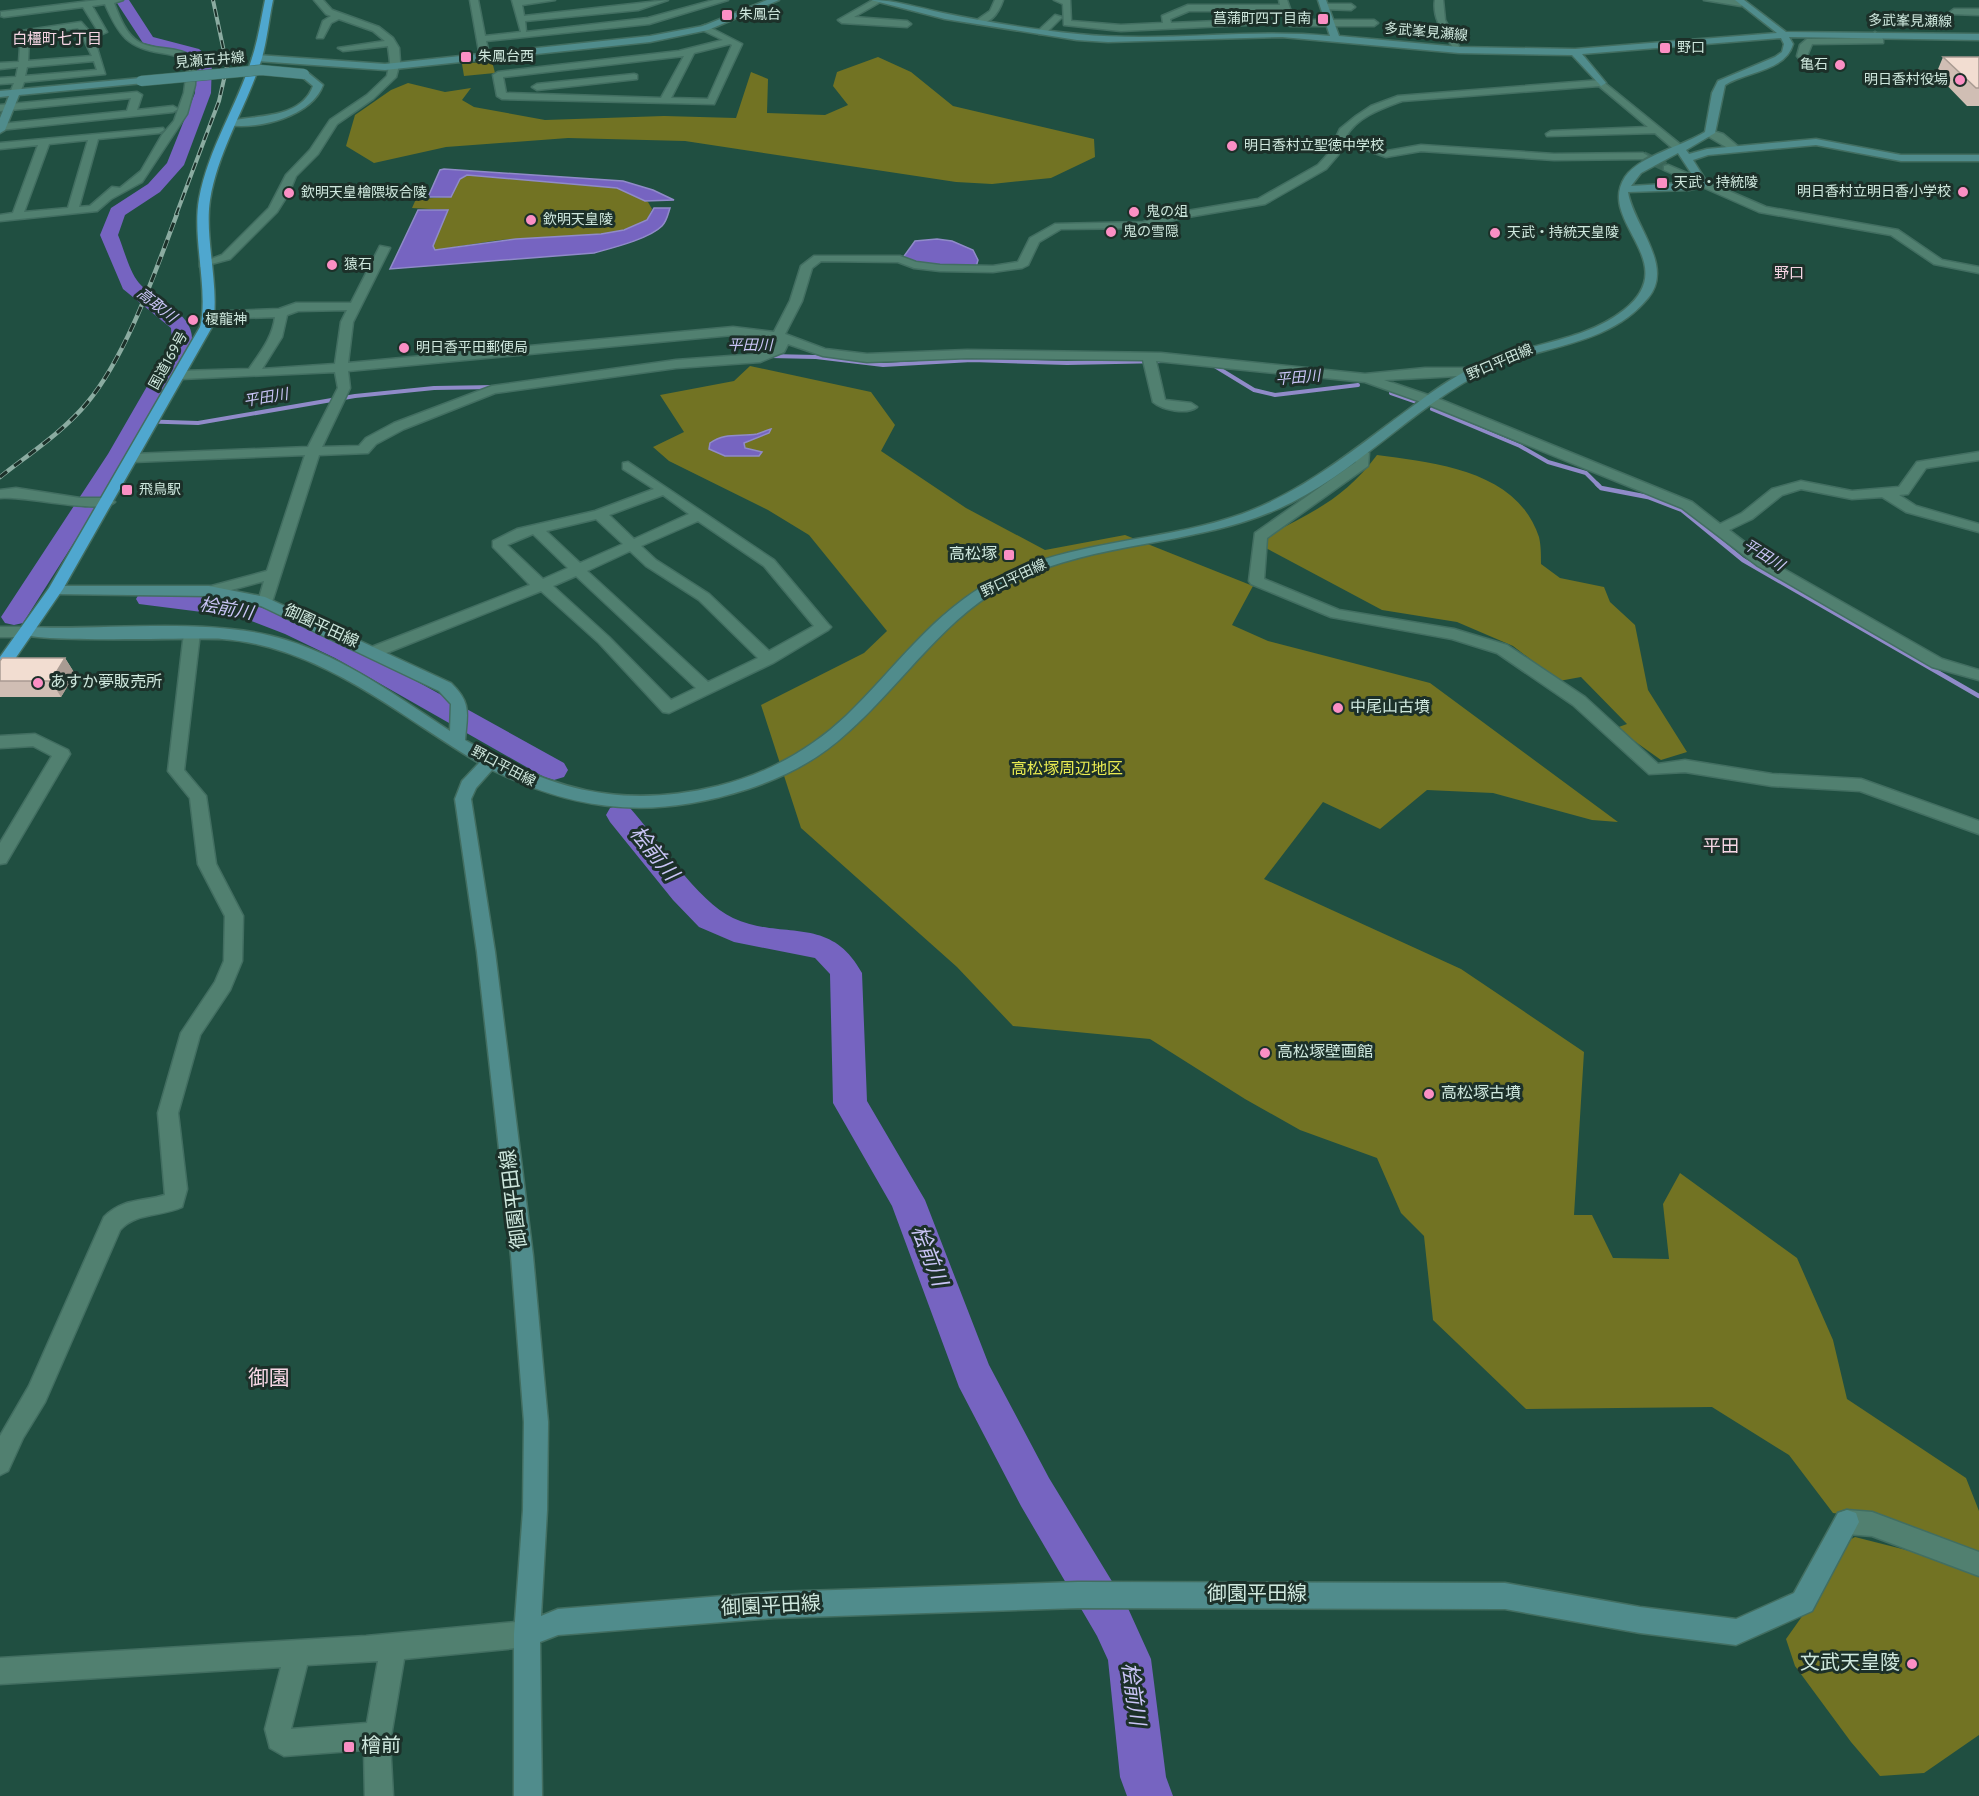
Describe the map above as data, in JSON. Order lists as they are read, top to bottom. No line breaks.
{"streets":{"highway":["国道169号"],"main road":["多武峯見瀬線","見瀬五井線","野口平田線","御園平田線"]},"crossings":[["見瀬五井線","国道169号"],["国道169号","野口平田線"],["国道169号","御園平田線"],["野口平田線","御園平田線"]],"districts":["白橿町七丁目","野口","平田","御園"],"water":["高取川","平田川","桧前川"],"parks":["高松塚周辺地区"],"places":{"transit":["朱鳳台","菖蒲町四丁目南","野口","朱鳳台西","天武・持統陵","飛鳥駅","高松塚","檜前"],"other":["亀石","明日香村役場","明日香村立聖徳中学校","明日香村立明日香小学校","欽明天皇檜隈坂合陵","鬼の俎","欽明天皇陵","鬼の雪隠","天武・持統天皇陵","猿石","榎龍神","明日香平田郵便局","あすか夢販売所","中尾山古墳","高松塚壁画館","高松塚古墳","文武天皇陵"]}}
